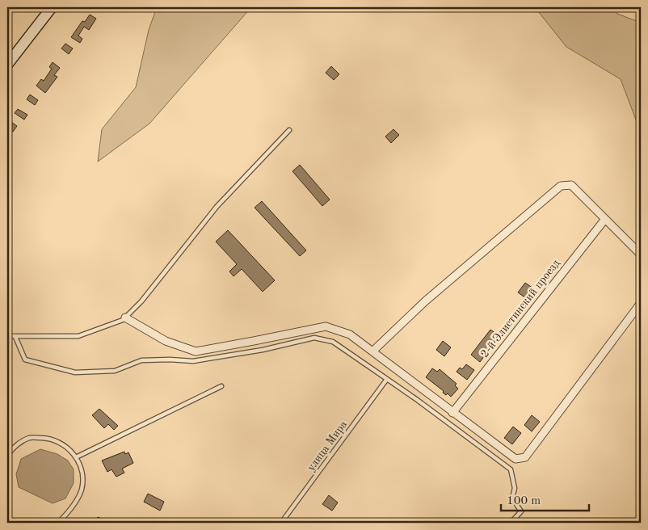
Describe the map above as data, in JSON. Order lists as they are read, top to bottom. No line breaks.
{"streets":{"street":["2-й Элистинский проезд"],"lane":["улица Мира"]},"scale_bar":"100 m"}
